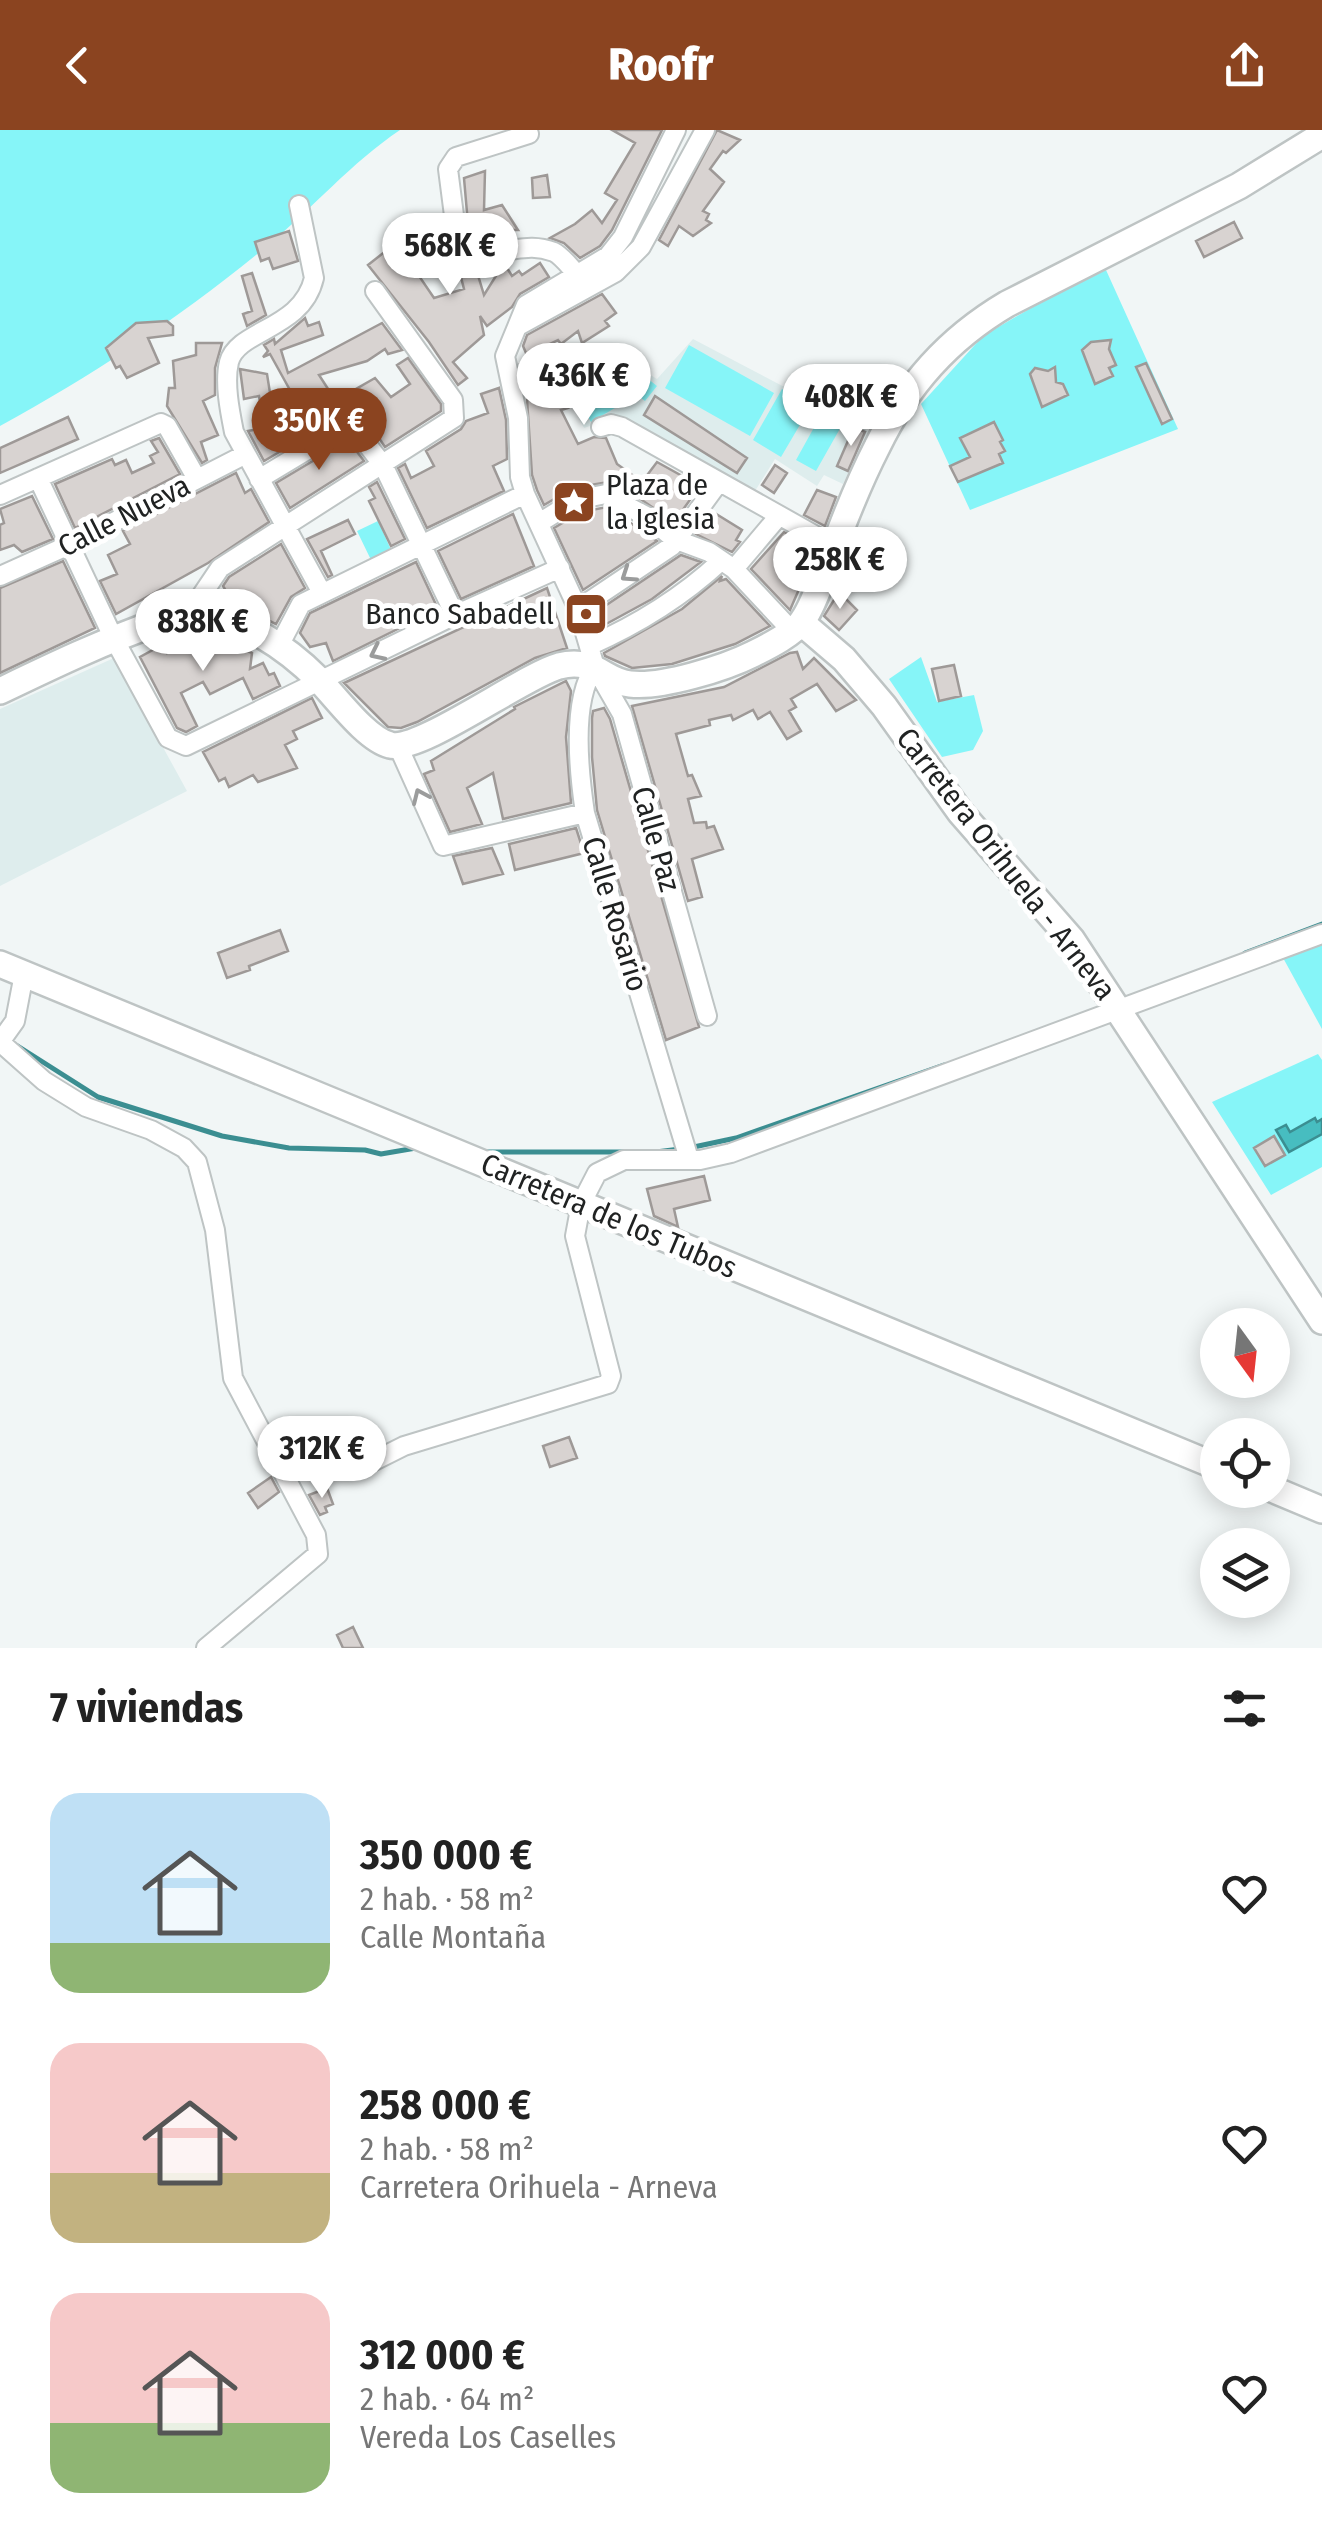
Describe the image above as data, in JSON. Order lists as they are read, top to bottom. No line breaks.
{"streets":{"main road":["Carretera Orihuela - Arneva","Carretera de los Tubos"],"street":["Calle Nueva","Calle Paz","Calle Rosario"]},"crossings":[["Calle Paz","Calle Rosario"]],"places":{"place":["Plaza de la Iglesia"],"bank":["Banco Sabadell"]},"north":"bottom","page":{"header":"Roofr","price":["568K €","436K €","408K €","350K €","258K €","838K €","312K €"],"heading":"7 viviendas","list":[{"name":"350 000 €","note":"2 hab. · 58 m² · Calle Montaña"},{"name":"258 000 €","note":"2 hab. · 58 m² · Carretera Orihuela - Arneva"},{"name":"312 000 €","note":"2 hab. · 64 m² · Vereda Los Caselles"}]}}
